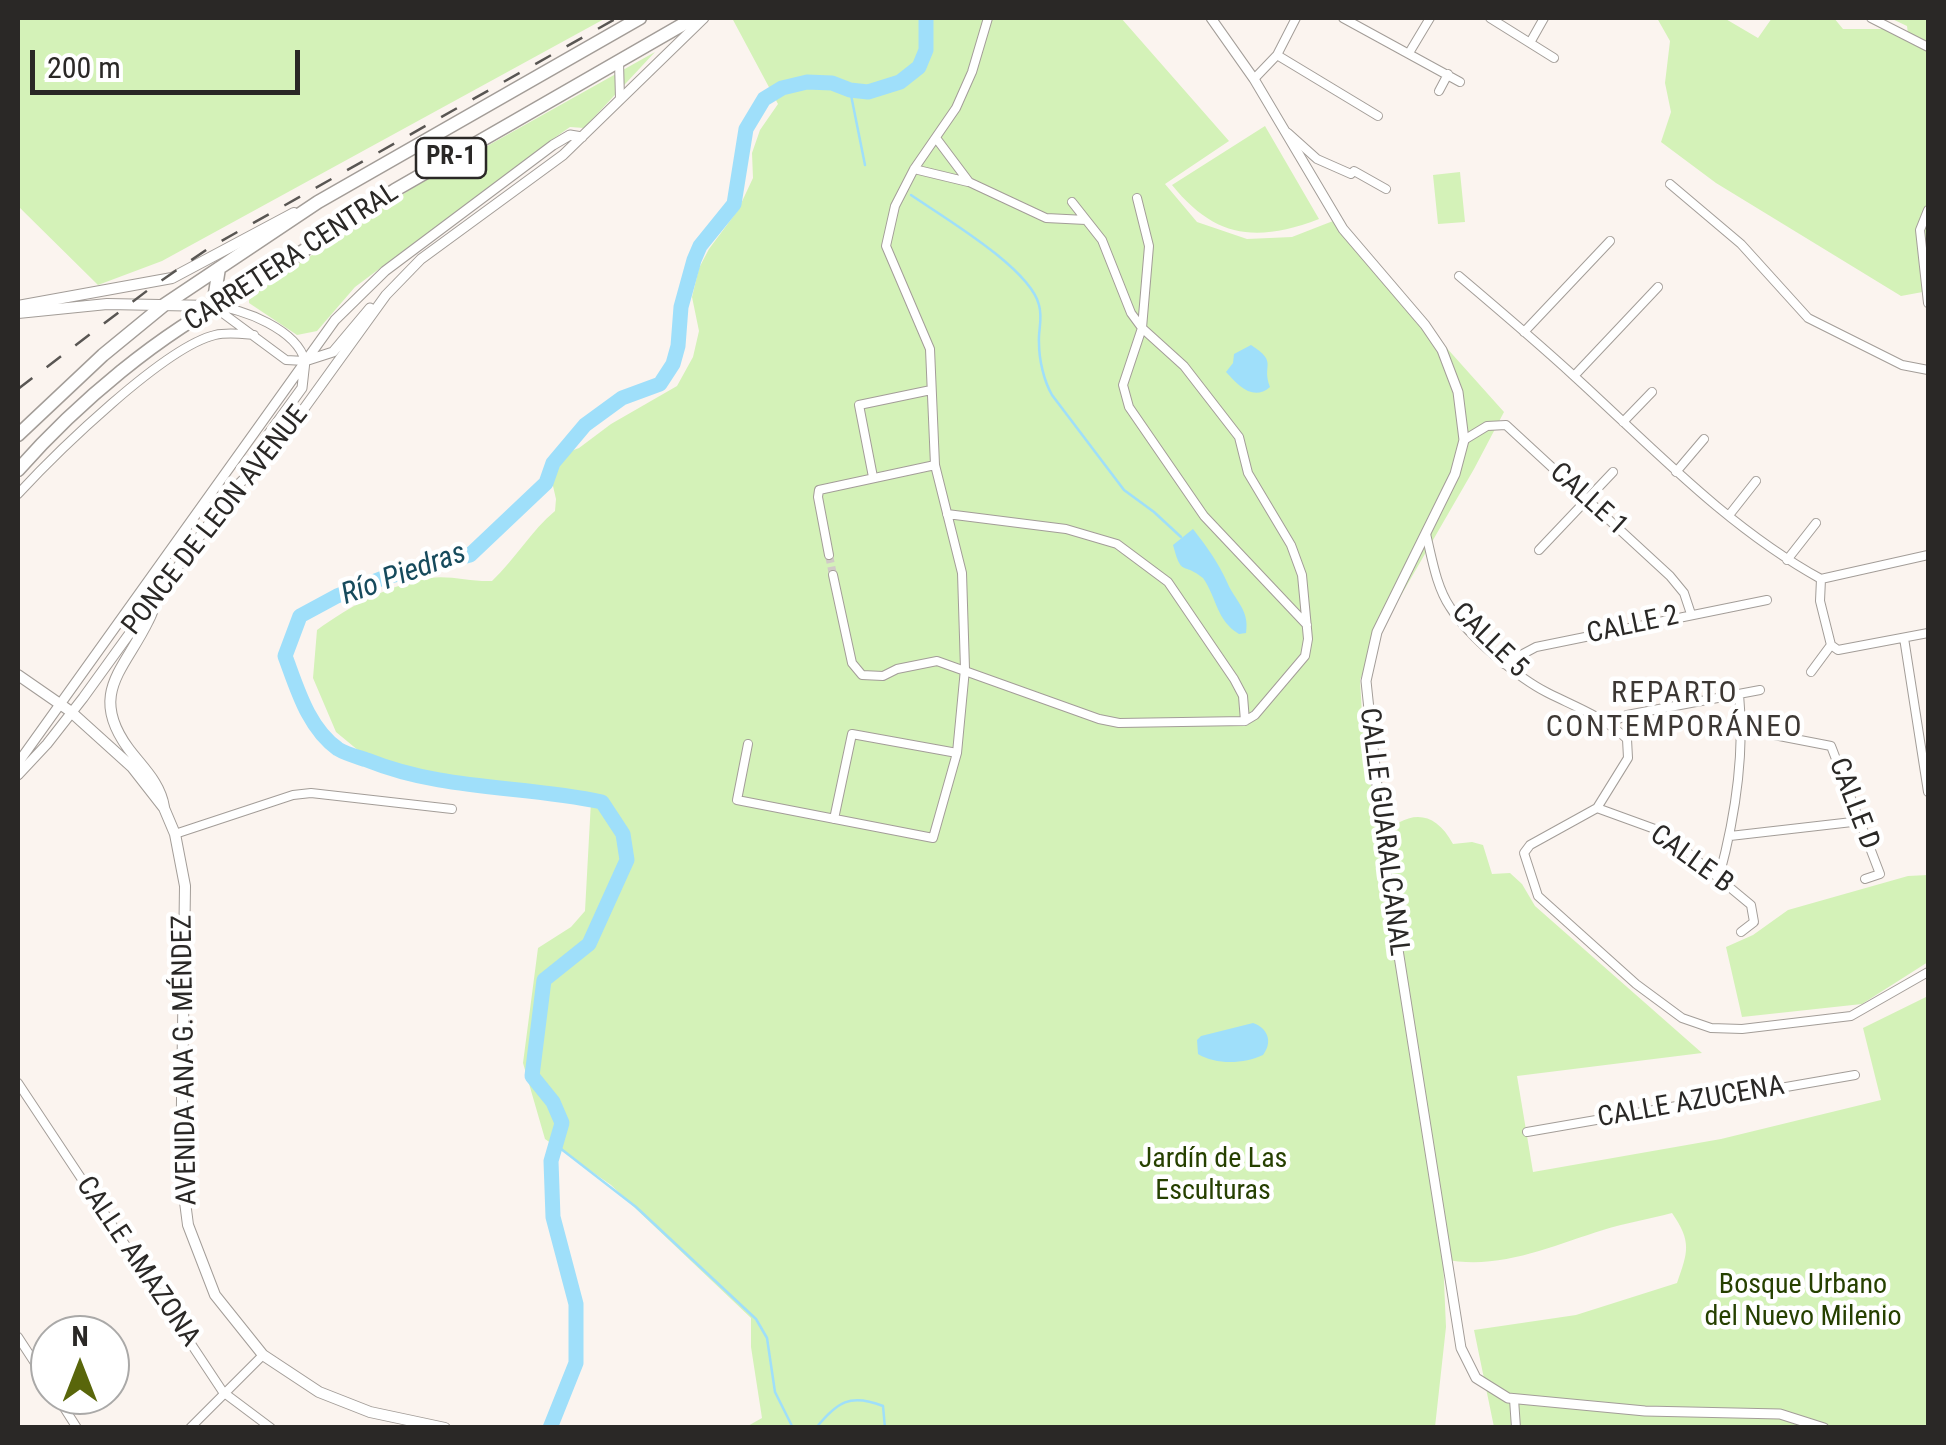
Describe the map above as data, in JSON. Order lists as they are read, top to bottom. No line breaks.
{"streets":{"highway":["PR-1","CARRETERA CENTRAL"],"main road":["AVENIDA ANA G. MÉNDEZ"],"street":["CALLE 1","PONCE DE LEON AVENUE","CALLE 2","CALLE 5","CALLE D","CALLE GUARALCANAL","CALLE B","CALLE AZUCENA","CALLE AMAZONA"]},"crossings":[["CALLE 1","CALLE 2"],["CALLE 1","CALLE GUARALCANAL"],["PONCE DE LEON AVENUE","AVENIDA ANA G. MÉNDEZ"],["CALLE 2","CALLE 5"],["CALLE 5","CALLE GUARALCANAL"]],"districts":["REPARTO CONTEMPORÁNEO"],"water":["Río Piedras"],"parks":["Jardín de Las Esculturas","Bosque Urbano del Nuevo Milenio"],"scale_bar":"200 m","north":"top"}
